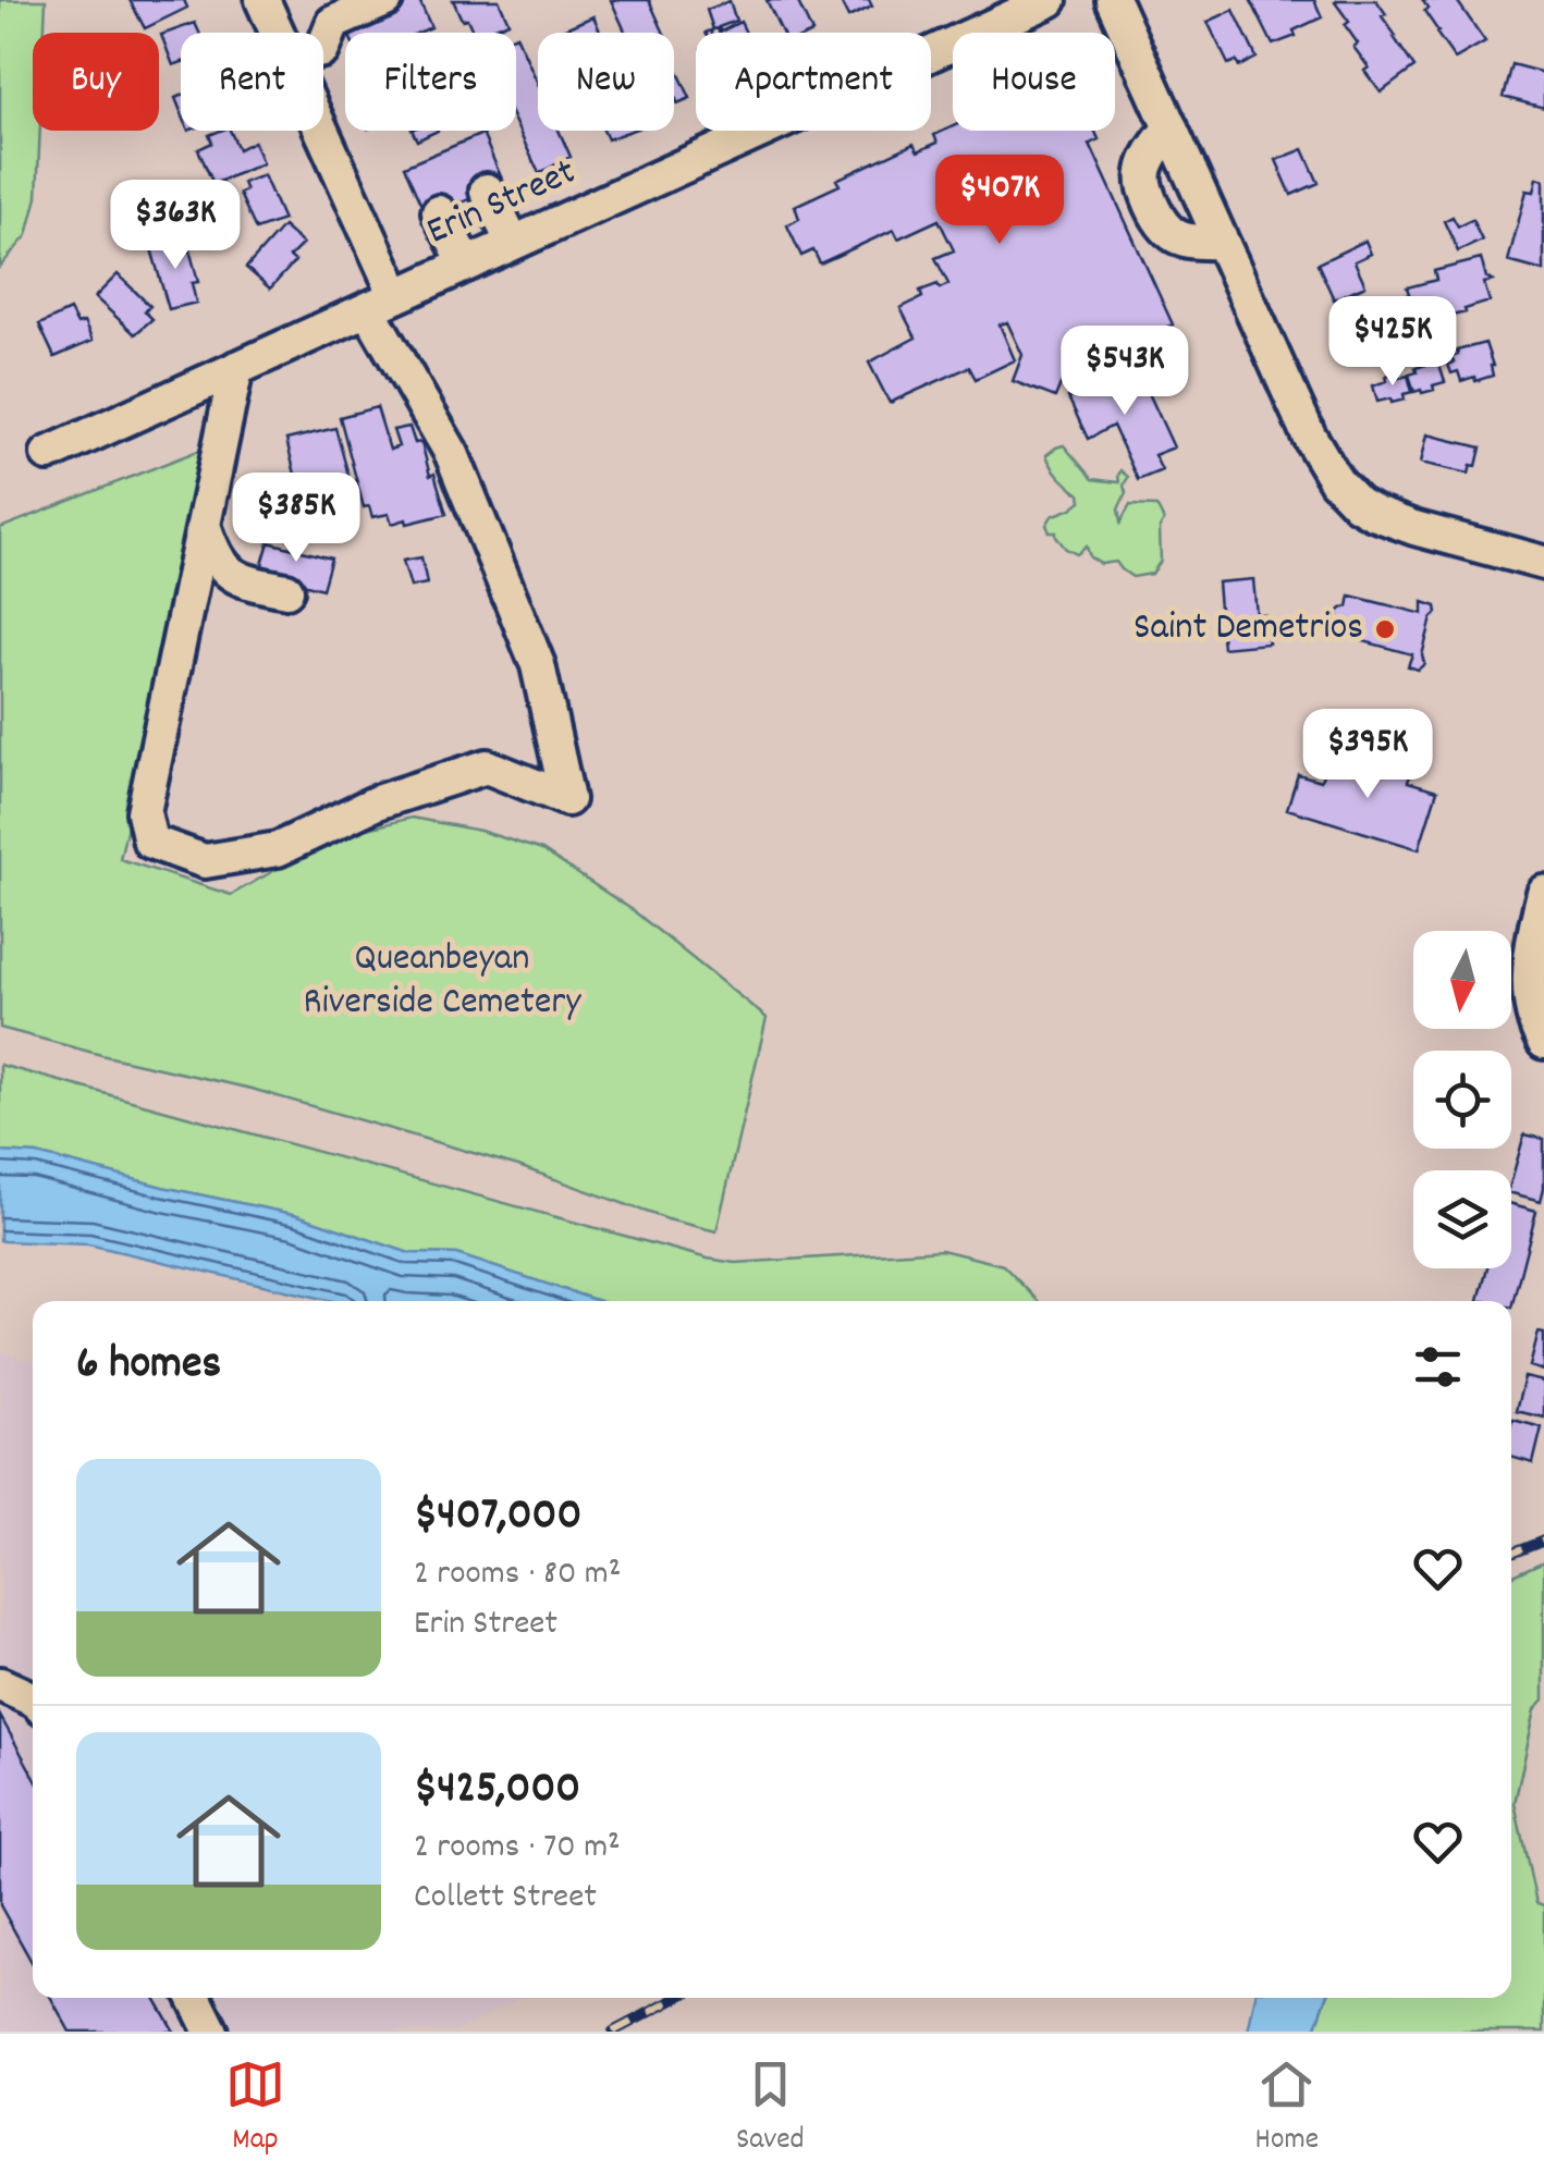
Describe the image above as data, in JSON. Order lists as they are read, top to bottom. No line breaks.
{"streets":{"street":["Erin Street"]},"parks":["Queanbeyan Riverside Cemetery"],"places":["Saint Demetrios"],"north":"bottom","page":{"chip":["Buy","Rent","Filters","New","Apartment","House"],"price":["$407K","$363K","$425K","$543K","$385K","$395K"],"heading":"6 homes","list":[{"name":"$407,000","note":"2 rooms · 80 m² · Erin Street"},{"name":"$425,000","note":"2 rooms · 70 m² · Collett Street"}],"tabs":["Map","Saved","Home"]}}
